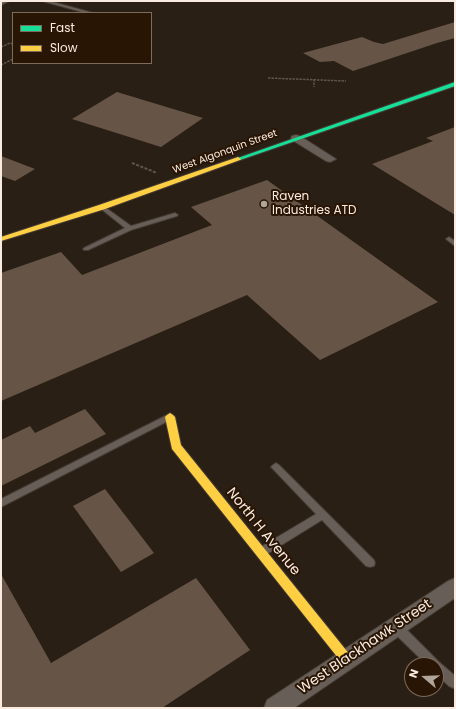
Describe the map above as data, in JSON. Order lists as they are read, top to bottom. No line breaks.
{"streets":{"street":["West Algonquin Street","North H Avenue","West Blackhawk Street"]},"crossings":[["North H Avenue","West Blackhawk Street"]],"places":["Raven Industries ATD"],"legend":["Fast","Slow"],"north":"left"}
